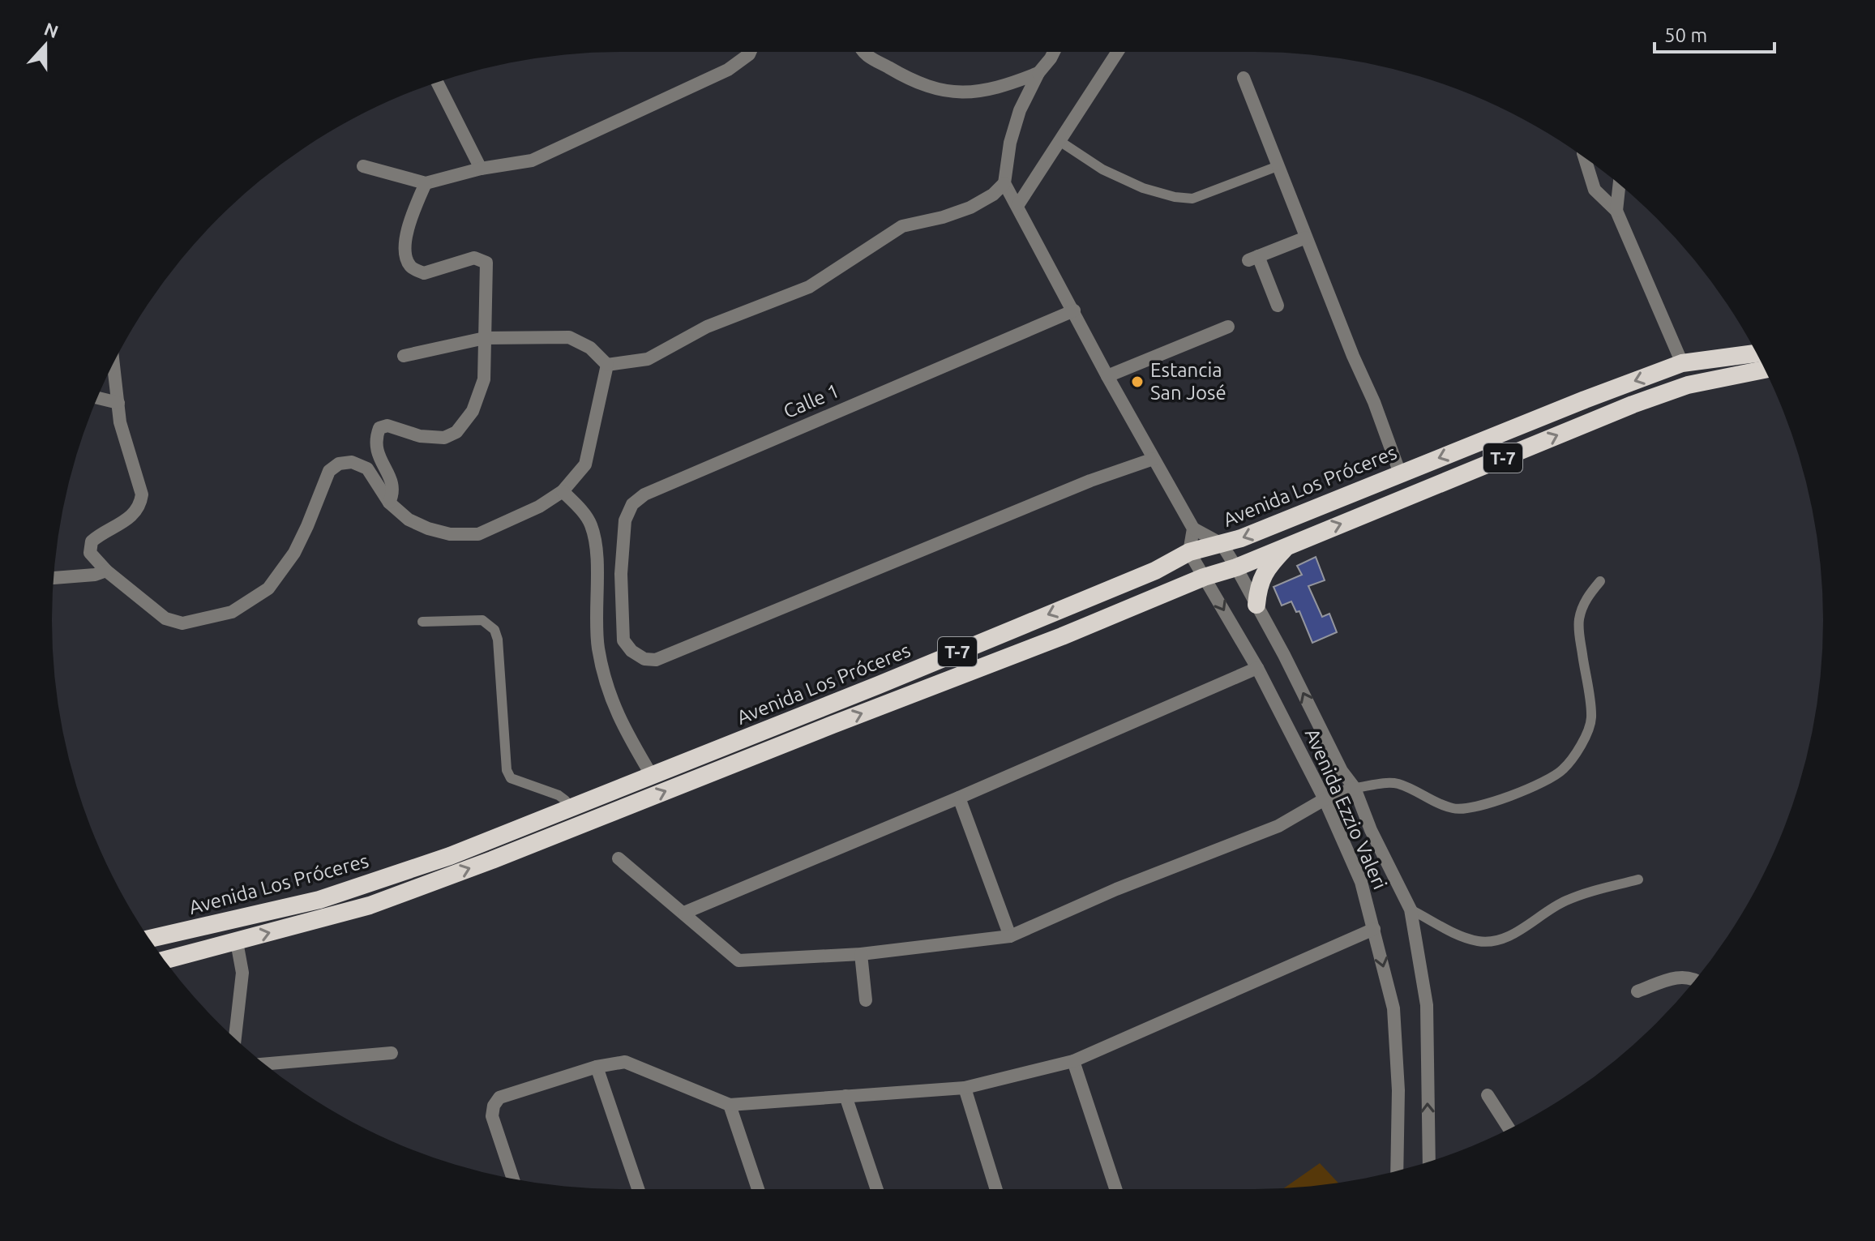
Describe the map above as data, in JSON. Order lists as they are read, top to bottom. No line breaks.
{"streets":{"highway":["T-7","Avenida Los Próceres"],"street":["Calle 1","Avenida Ezzio Valeri"]},"crossings":[["Avenida Los Próceres","Avenida Ezzio Valeri"]],"places":["Estancia San José"],"scale_bar":"50 m","north":"top"}
